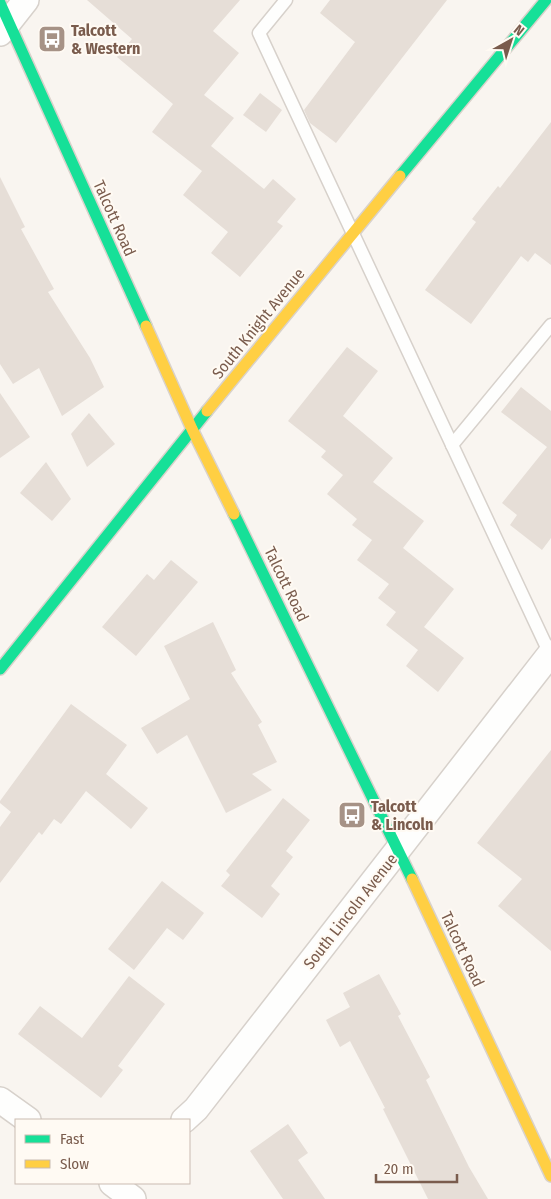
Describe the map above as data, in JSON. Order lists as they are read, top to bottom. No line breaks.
{"streets":{"street":["Talcott Road","South Knight Avenue","South Lincoln Avenue"]},"crossings":[["Talcott Road","South Knight Avenue"],["Talcott Road","South Lincoln Avenue"]],"places":{"bus stop":["Talcott & Western","Talcott & Lincoln"]},"legend":["Fast","Slow"],"scale_bar":"20 m","north":"top right"}
